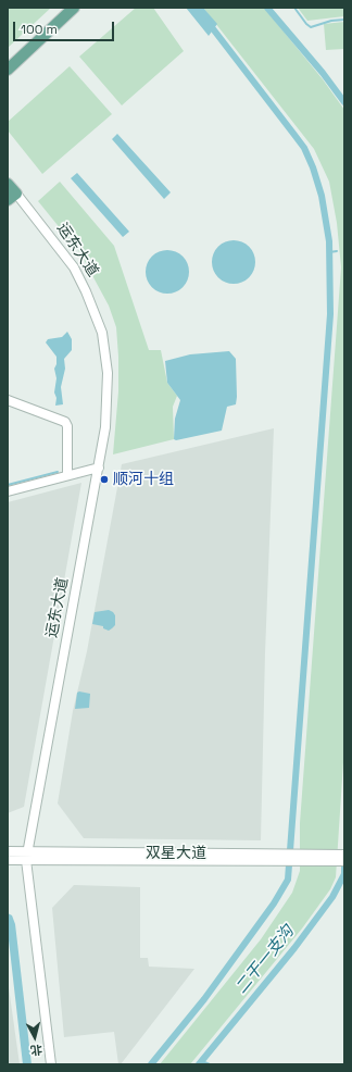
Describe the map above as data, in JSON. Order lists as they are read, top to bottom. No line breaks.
{"streets":{"street":["运东大道","双星大道"]},"crossings":[["运东大道","双星大道"]],"water":["二干一支沟"],"places":["顺河十组"],"scale_bar":"100 m","north":"bottom"}
